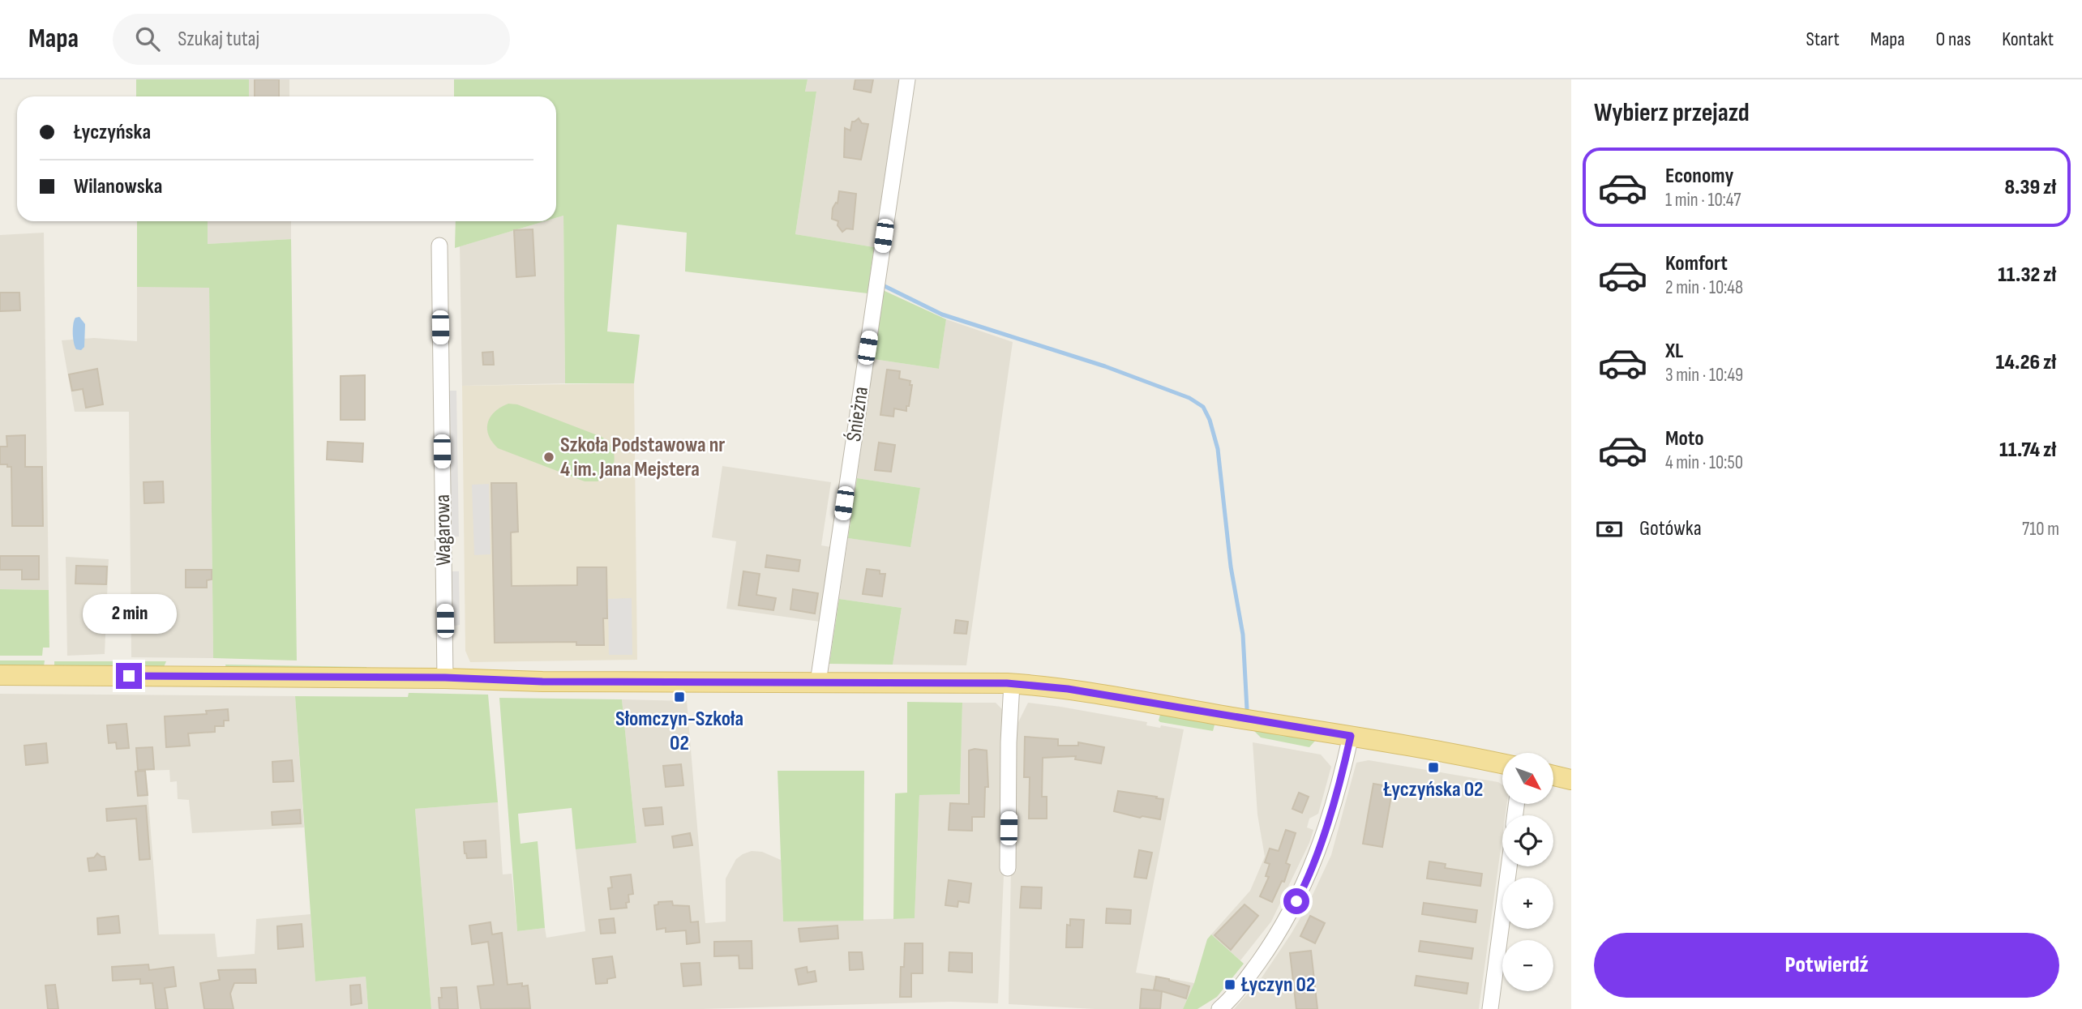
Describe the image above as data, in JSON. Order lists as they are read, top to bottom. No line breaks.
{"streets":{"street":["Śnieżna","Wagarowa"]},"places":{"other":["Szkoła Podstawowa nr 4 im. Jana Mejstera"],"transit":["Słomczyn-Szkoła 02","Łyczyńska 02","Łyczyn 02"]},"north":"bottom right","page":{"header":"Mapa","search":"Szukaj tutaj","nav":["Start","Mapa","O nas","Kontakt"],"heading":"Wybierz przejazd","banner":["Łyczyńska","Wilanowska"],"list":[{"name":"Economy","note":"1 min · 10:47","value":"8.39 zł"},{"name":"Komfort","note":"2 min · 10:48","value":"11.32 zł"},{"name":"XL","note":"3 min · 10:49","value":"14.26 zł"},{"name":"Moto","note":"4 min · 10:50","value":"11.74 zł"}],"pay":["Gotówka","710 m"],"bubble":"2 min","map_buttons":["+","−"],"buttons":"Potwierdź"}}
